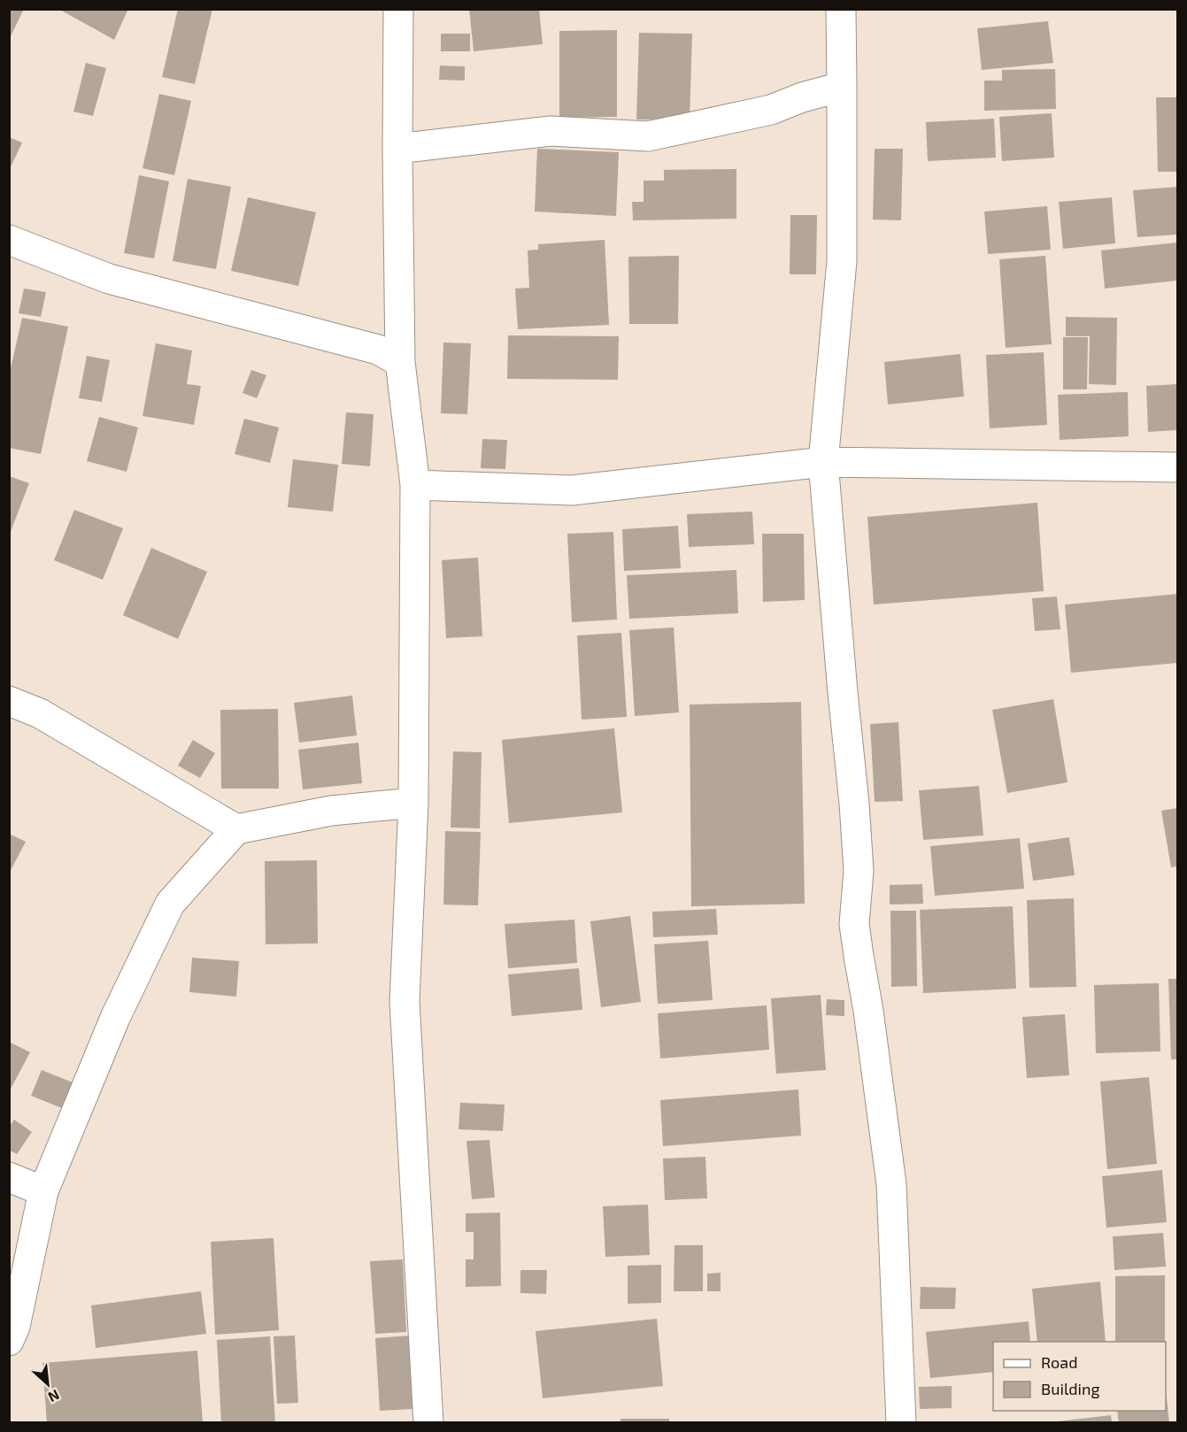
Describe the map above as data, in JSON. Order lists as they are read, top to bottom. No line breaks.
{"legend":["Road","Building"],"north":"bottom right"}
